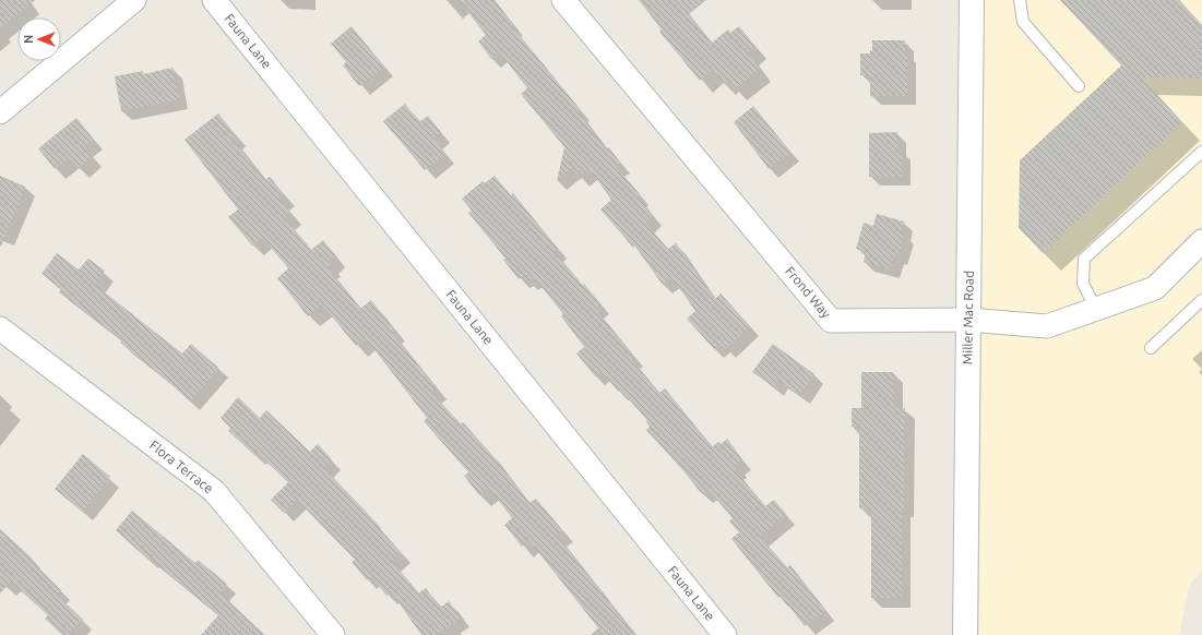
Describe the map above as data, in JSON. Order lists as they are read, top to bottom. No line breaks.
{"streets":{"street":["Fauna Lane","Frond Way","Miller Mac Road","Flora Terrace"]},"crossings":[["Frond Way","Miller Mac Road"]],"north":"left"}
